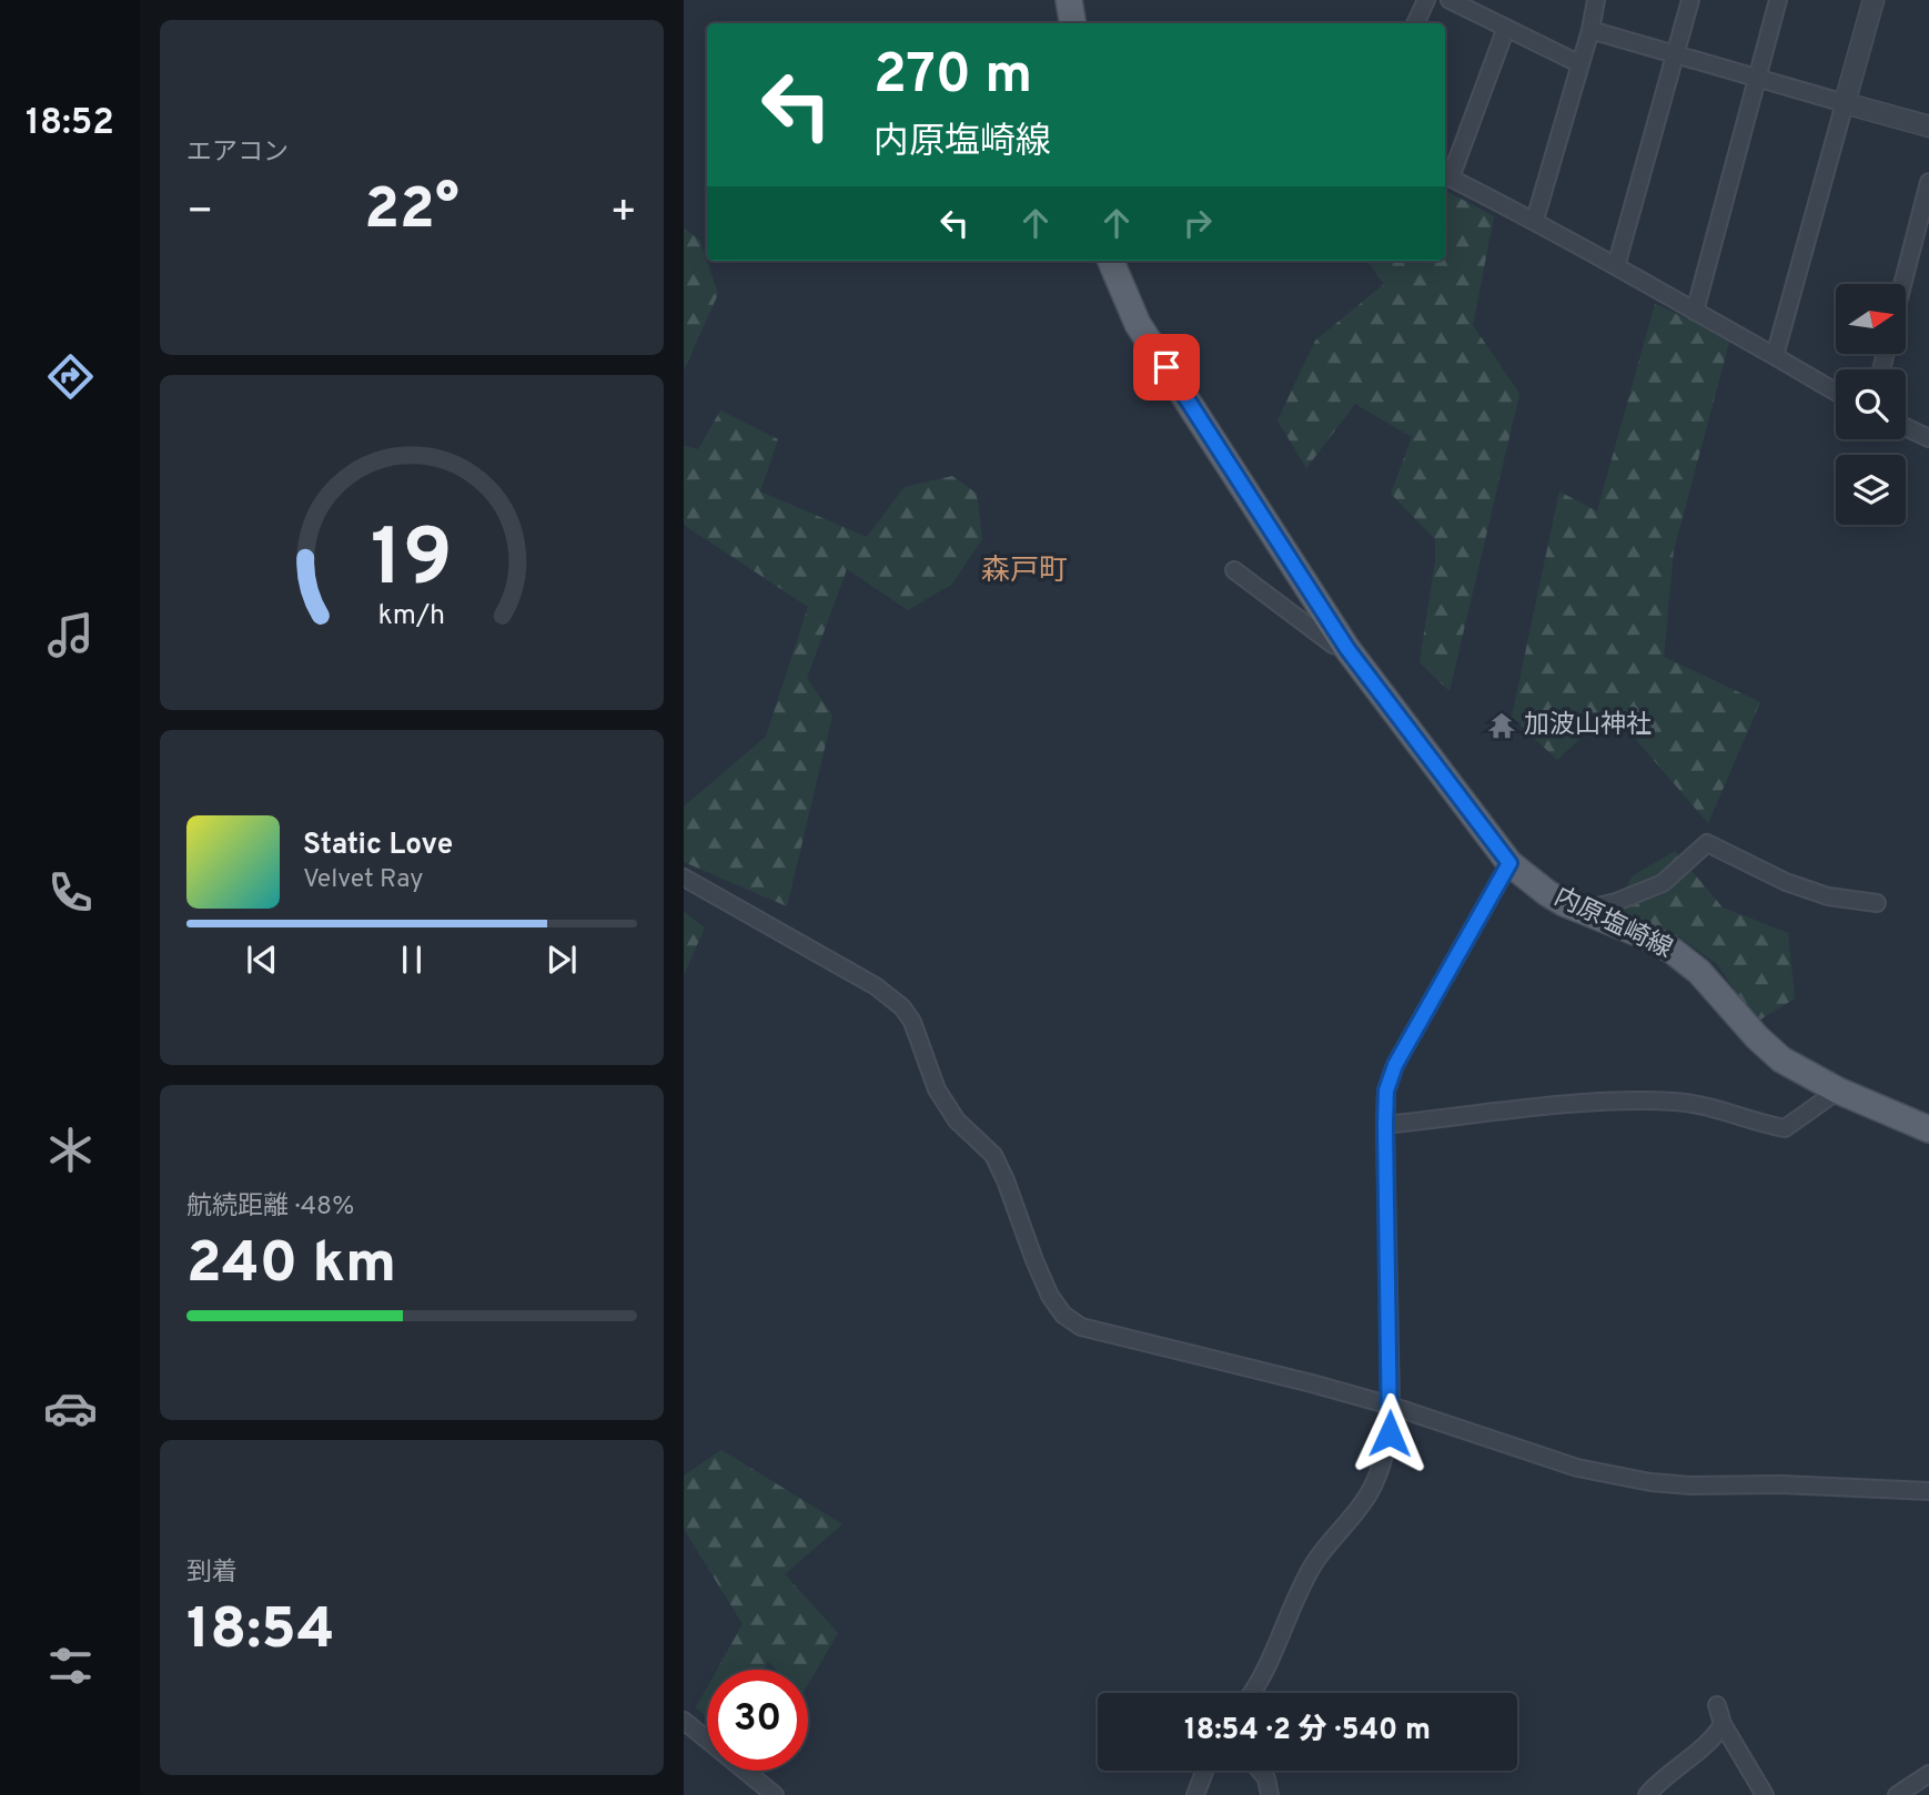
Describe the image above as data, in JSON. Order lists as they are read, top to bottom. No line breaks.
{"streets":{"main road":["内原塩崎線"]},"districts":["森戸町"],"places":{"temple":["加波山神社"]},"north":"right","page":{"tabs":"18:52","tile":["エアコン",["航続距離 · 48%","240 km"],["到着","18:54"]],"turn":["270 m","内原塩崎線"],"heat":["−","22°","+"],"song":["Static Love","Velvet Ray"],"limit":"30","trip":"18:54 · 2 分 · 540 m","gauge":["19","km/h"]}}
